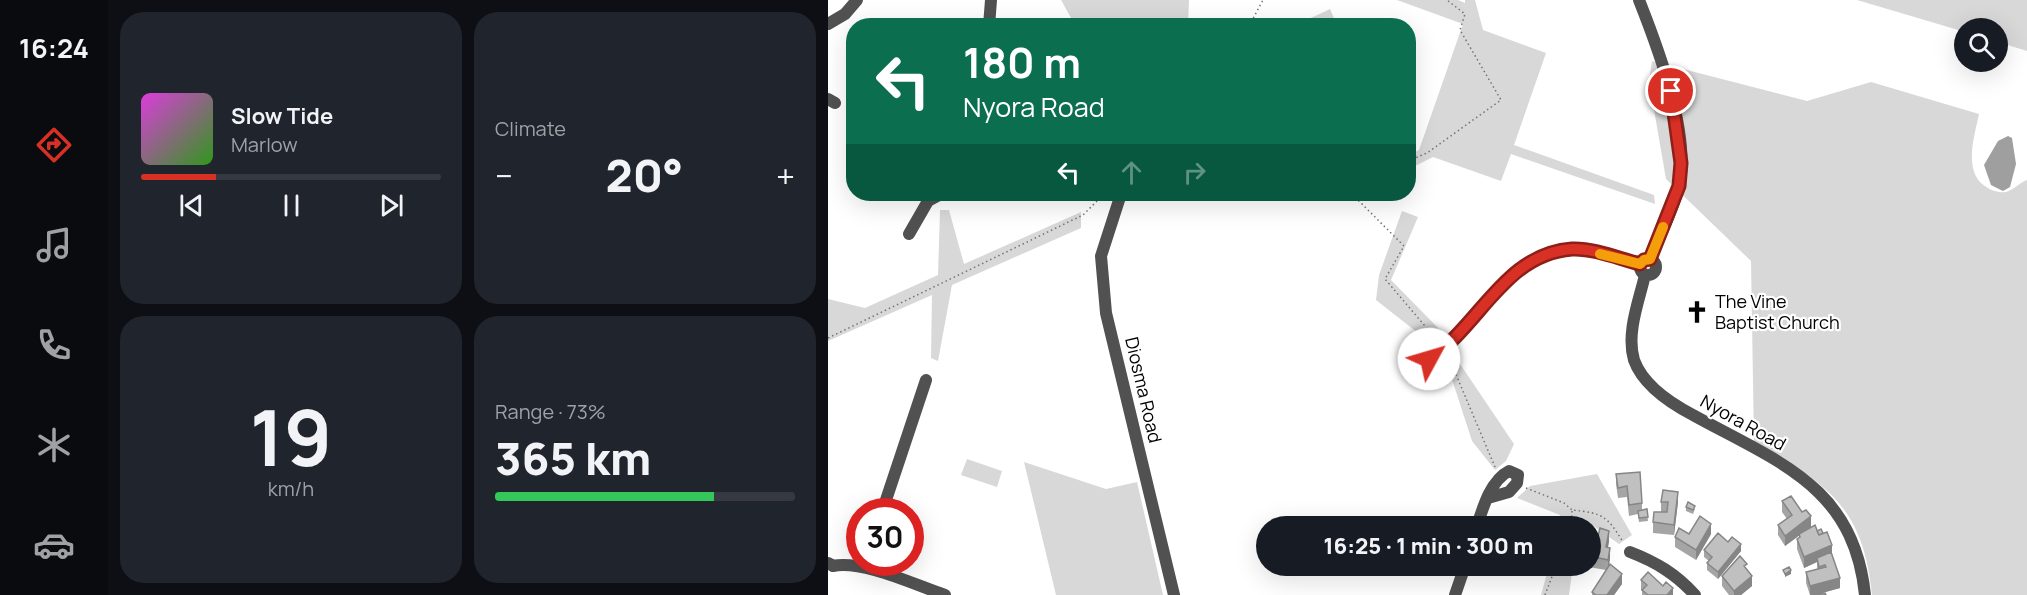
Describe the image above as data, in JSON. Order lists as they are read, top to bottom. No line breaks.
{"streets":{"street":["Diosma Road","Nyora Road"]},"places":{"church":["The Vine Baptist Church"]},"page":{"tabs":"16:24","tile":["Climate",["19","km/h"],["Range · 73%","365 km"]],"turn":["180 m","Nyora Road"],"song":["Slow Tide","Marlow"],"heat":["−","20°","+"],"limit":"30","trip":"16:25 · 1 min · 300 m"}}
